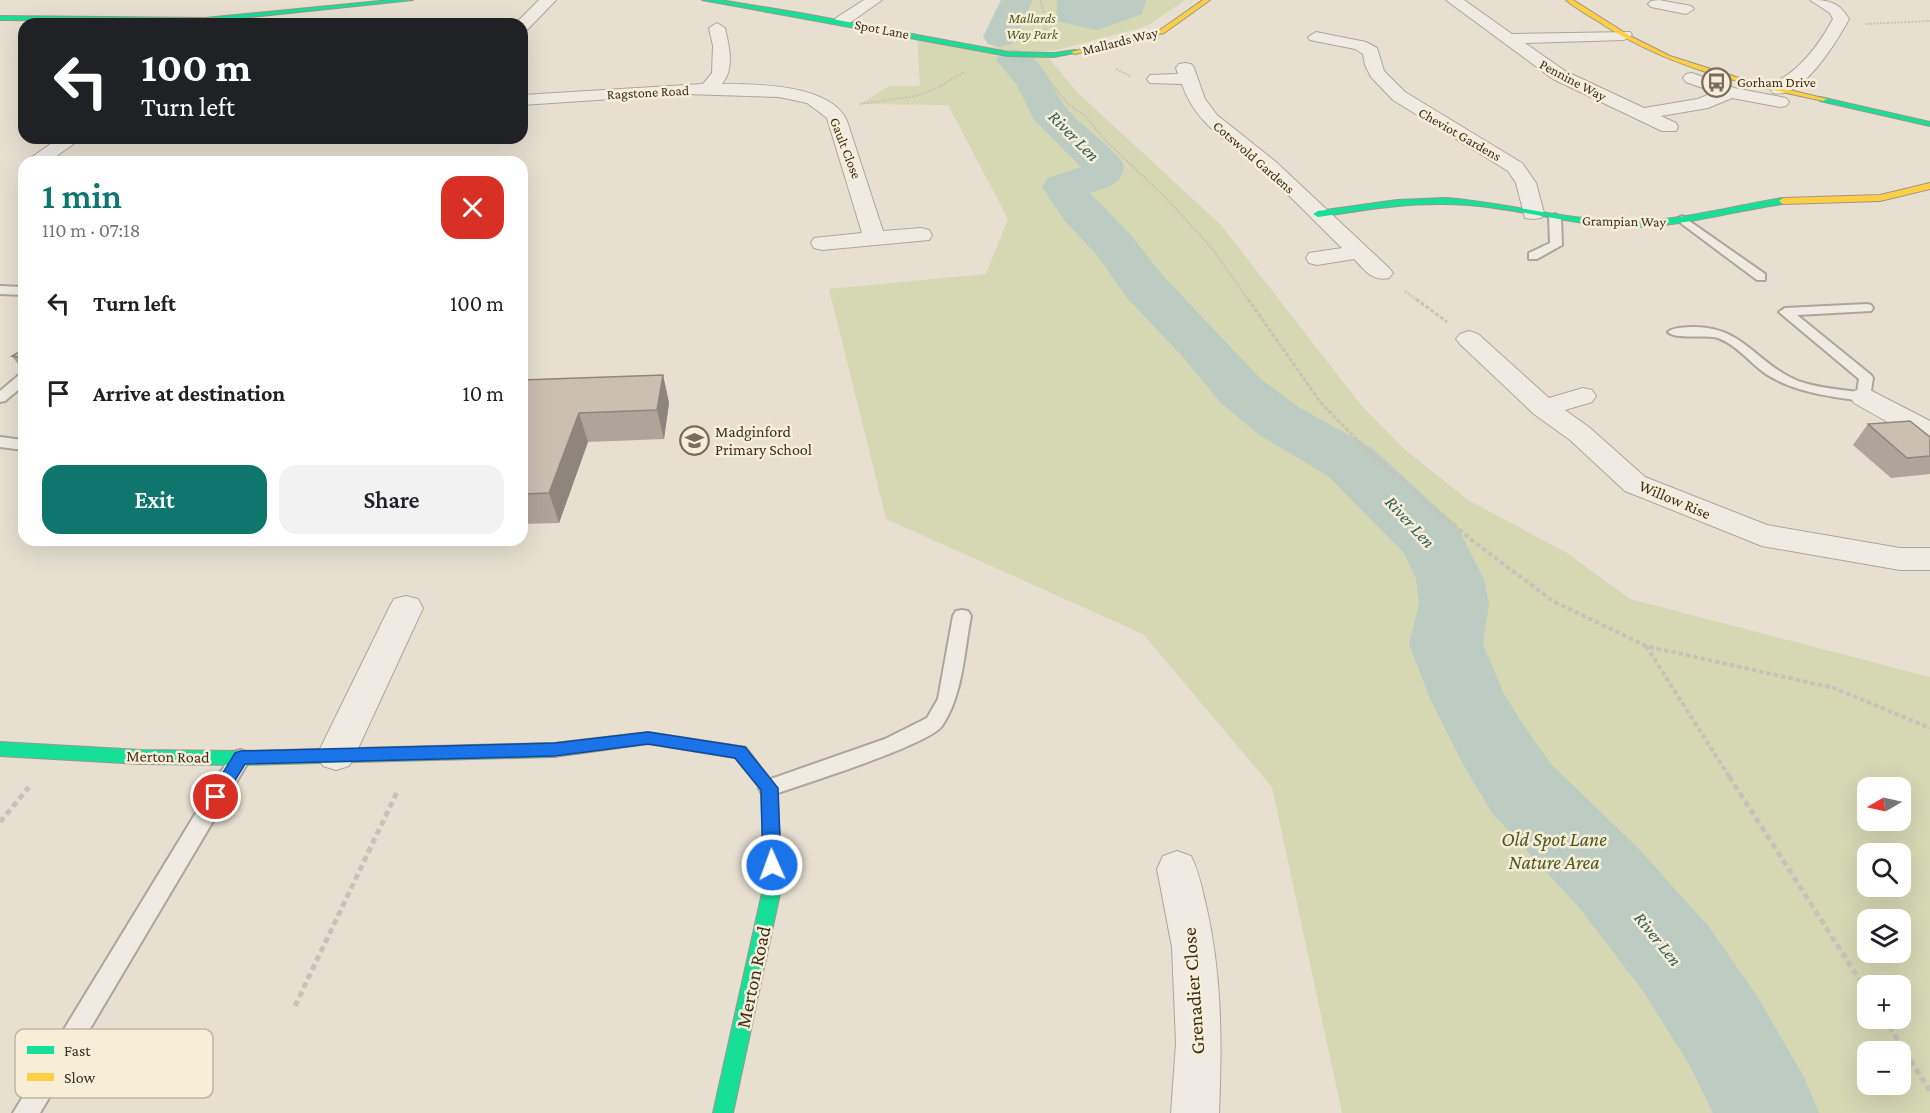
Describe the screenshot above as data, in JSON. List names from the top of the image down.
{
  "streets": {
    "street": [
      "Spot Lane",
      "Mallards Way",
      "Pennine Way",
      "Ragstone Road",
      "Cheviot Gardens",
      "Gault Close",
      "Cotswold Gardens",
      "Grampian Way",
      "Willow Rise",
      "Merton Road",
      "Grenadier Close"
    ]
  },
  "crossings": [
    ["Spot Lane", "Mallards Way"],
    ["Ragstone Road", "Gault Close"],
    ["Cheviot Gardens", "Grampian Way"],
    ["Cotswold Gardens", "Grampian Way"]
  ],
  "water": ["River Len"],
  "parks": ["Mallards Way Park", "Old Spot Lane Nature Area"],
  "places": {
    "bus stop": ["Gorham Drive"],
    "school or university": ["Madginford Primary School"]
  },
  "legend": ["Fast", "Slow"],
  "north": "left",
  "page": {
    "turn": ["100 m", "Turn left"],
    "heading": ["1 min", "110 m · 07:18"],
    "list": [
      {
        "name": "Turn left",
        "value": "100 m"
      },
      {
        "name": "Arrive at destination",
        "value": "10 m"
      }
    ],
    "buttons": ["Exit", "Share"],
    "map_buttons": ["+", "−"]
  }
}
